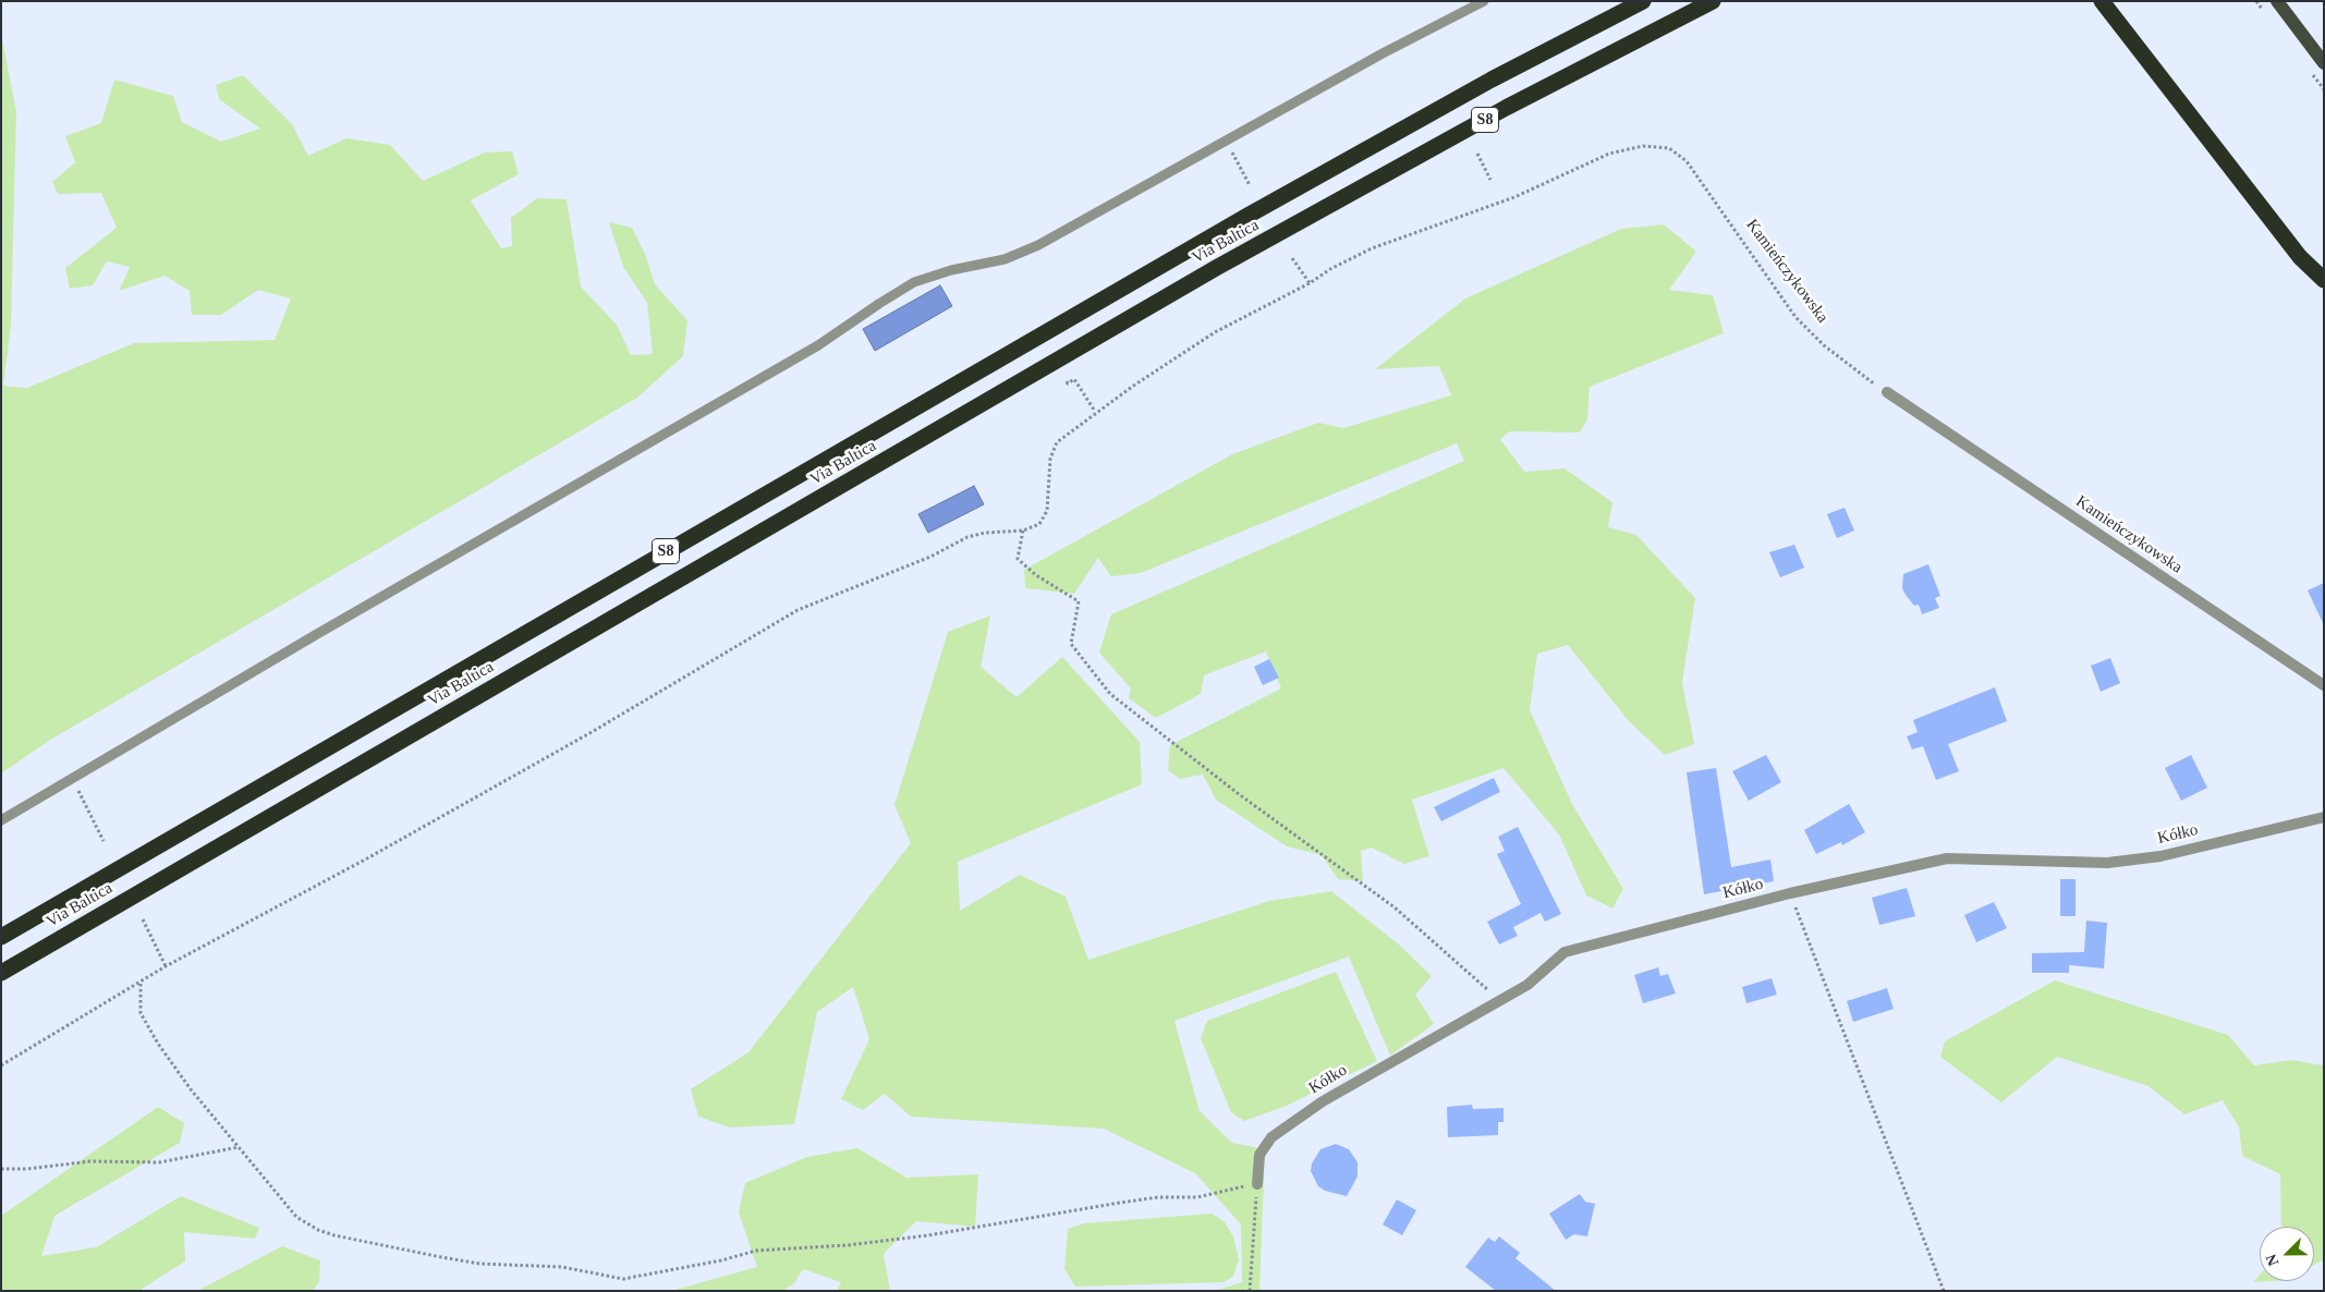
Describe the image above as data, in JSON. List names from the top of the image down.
{
  "streets": {
    "highway": ["S8", "Via Baltica"],
    "street": ["Kamieńczykowska", "Kółko"]
  },
  "north": "bottom left"
}
